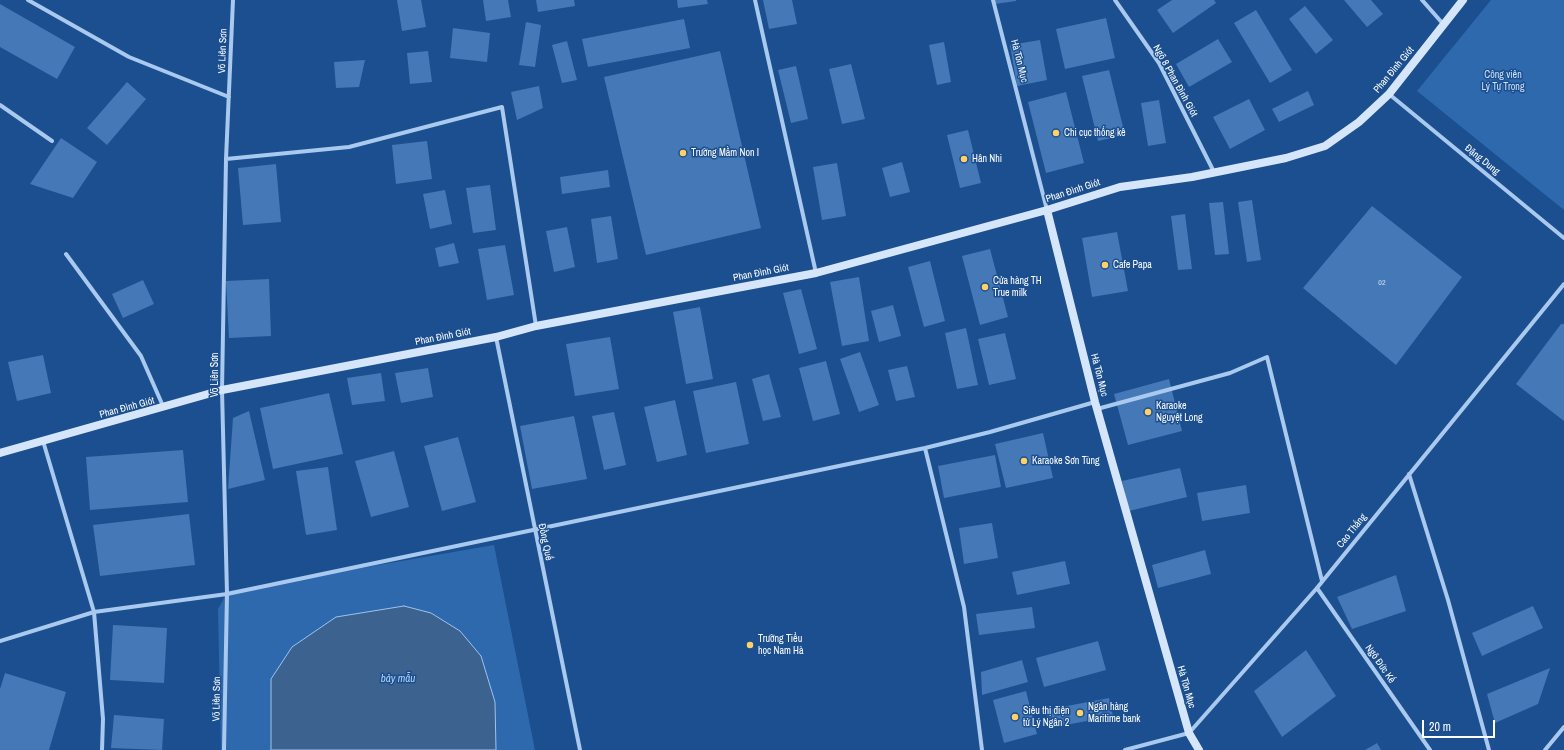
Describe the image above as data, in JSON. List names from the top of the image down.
{
  "streets": {
    "street": [
      "Võ Liên Sơn",
      "Hà Tôn Mục",
      "Phan Đình Giót",
      "Ngõ 8 Phan Đình Giót",
      "Đặng Dung",
      "Cao Thắng",
      "Đồng Quế",
      "Ngô Đức Kế"
    ]
  },
  "crossings": [
    ["Võ Liên Sơn", "Phan Đình Giót"],
    ["Hà Tôn Mục", "Phan Đình Giót"],
    ["Hà Tôn Mục", "Cao Thắng"],
    ["Phan Đình Giót", "Ngõ 8 Phan Đình Giót"],
    ["Phan Đình Giót", "Đặng Dung"],
    ["Phan Đình Giót", "Đồng Quế"],
    ["Cao Thắng", "Ngô Đức Kế"]
  ],
  "water": ["bảy mẫu"],
  "parks": ["Công viên Lý Tự Trọng"],
  "places": [
    "Chi cục thống kê",
    "Trường Mầm Non I",
    "Hân Nhi",
    "Cafe Papa",
    "Cửa hàng TH True milk",
    "Karaoke Nguyệt Long",
    "Karaoke Sơn Tùng",
    "Trường Tiểu học Nam Hà",
    "Ngân hàng Maritime bank",
    "Siêu thị điện tử Lý Ngân 2"
  ],
  "house_numbers": ["02"],
  "scale_bar": "20 m"
}
